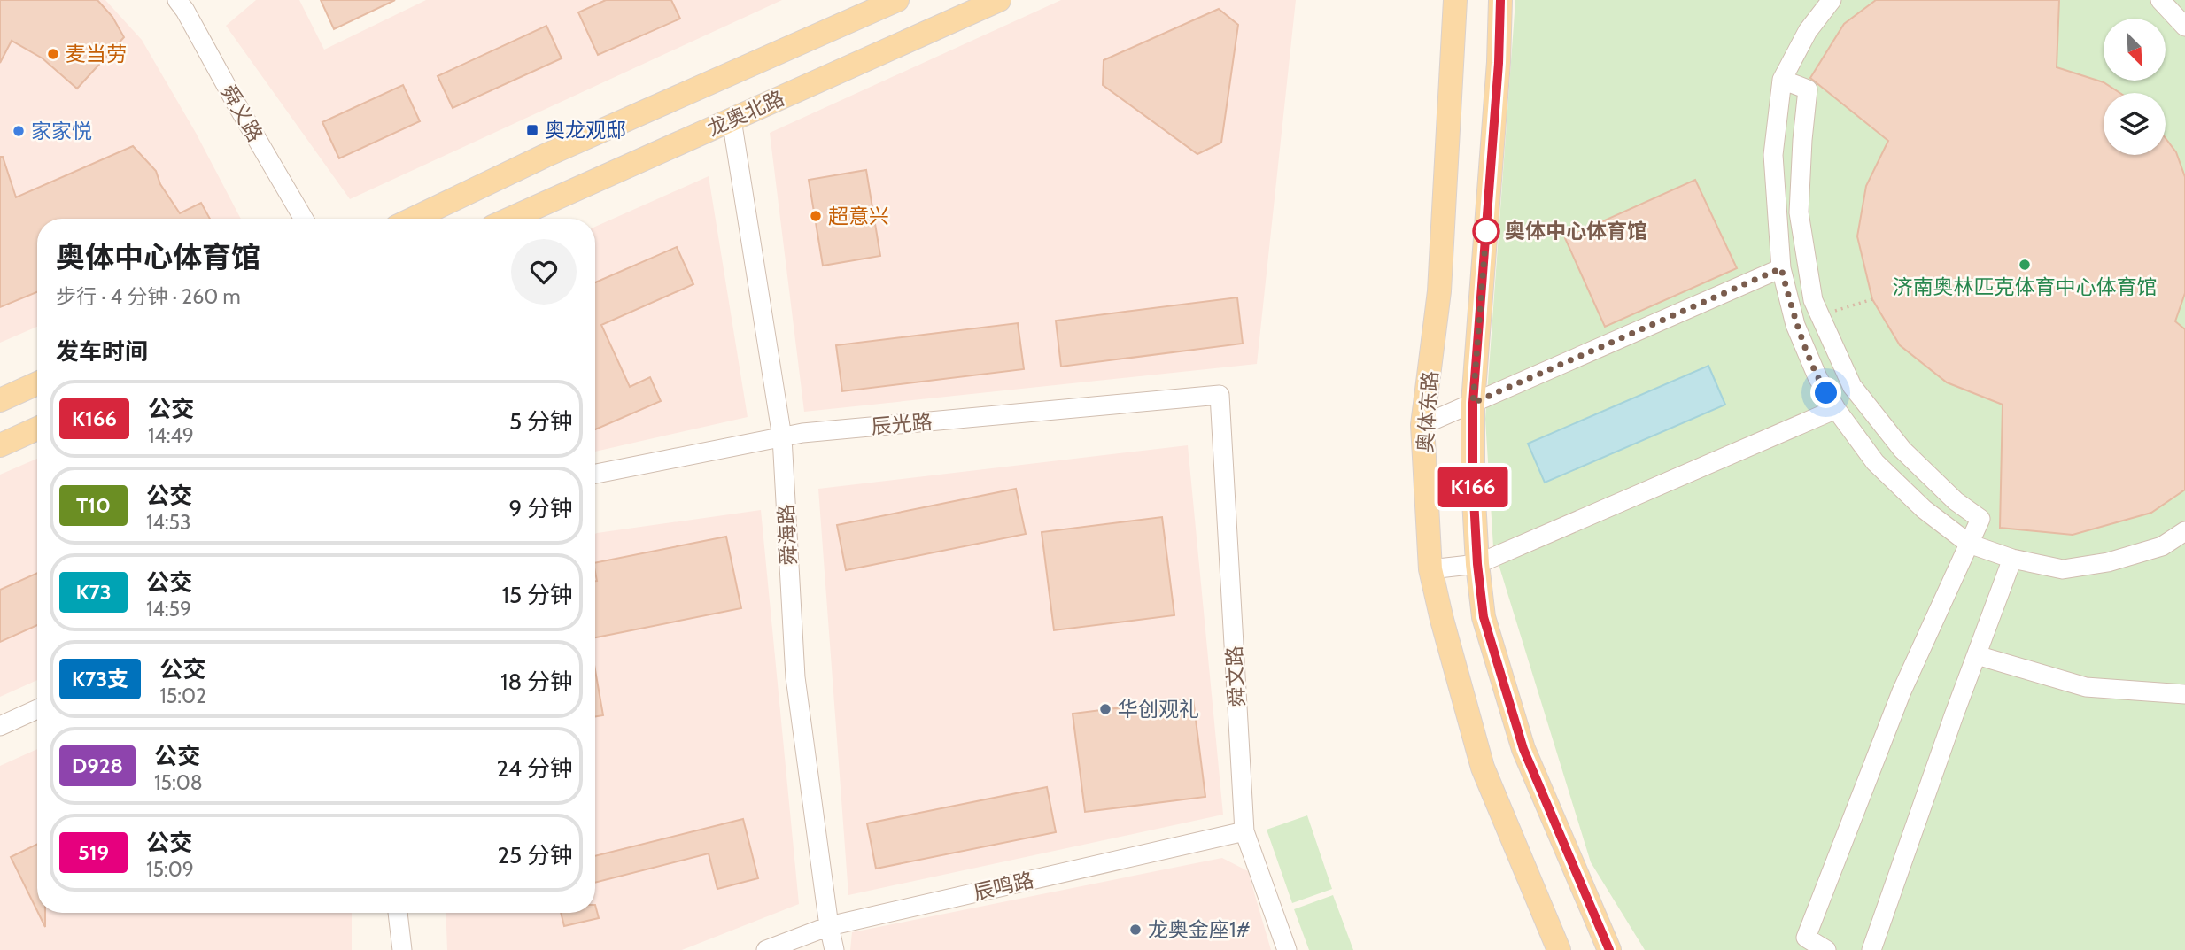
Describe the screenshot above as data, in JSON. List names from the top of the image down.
{
  "streets": {
    "main road": ["龙奥北路", "奥体东路"],
    "street": [
      "舜义路",
      "辰光路",
      "舜海路",
      "舜文路",
      "辰鸣路"
    ]
  },
  "crossings": [
    ["龙奥北路", "舜海路"],
    ["辰光路", "舜海路"],
    ["辰光路", "舜文路"],
    ["舜海路", "辰鸣路"],
    ["舜文路", "辰鸣路"]
  ],
  "places": {
    "other": [
      "麦当劳",
      "家家悦",
      "超意兴",
      "奥体中心体育馆",
      "济南奥林匹克体育中心体育馆",
      "华创观礼",
      "龙奥金座1#"
    ],
    "transit": ["奥龙观邸"]
  },
  "lines": ["bus line K166"],
  "north": "bottom right",
  "page": {
    "on_map": "K166",
    "heading": [
      ["奥体中心体育馆", "步行 · 4 分钟 · 260 m"],
      "发车时间"
    ],
    "list": [
      {
        "mark": "K166",
        "name": "公交",
        "note": "14:49",
        "value": "5 分钟"
      },
      {
        "mark": "T10",
        "name": "公交",
        "note": "14:53",
        "value": "9 分钟"
      },
      {
        "mark": "K73",
        "name": "公交",
        "note": "14:59",
        "value": "15 分钟"
      },
      {
        "mark": "K73支",
        "name": "公交",
        "note": "15:02",
        "value": "18 分钟"
      },
      {
        "mark": "D928",
        "name": "公交",
        "note": "15:08",
        "value": "24 分钟"
      },
      {
        "mark": "519",
        "name": "公交",
        "note": "15:09",
        "value": "25 分钟"
      }
    ]
  }
}
